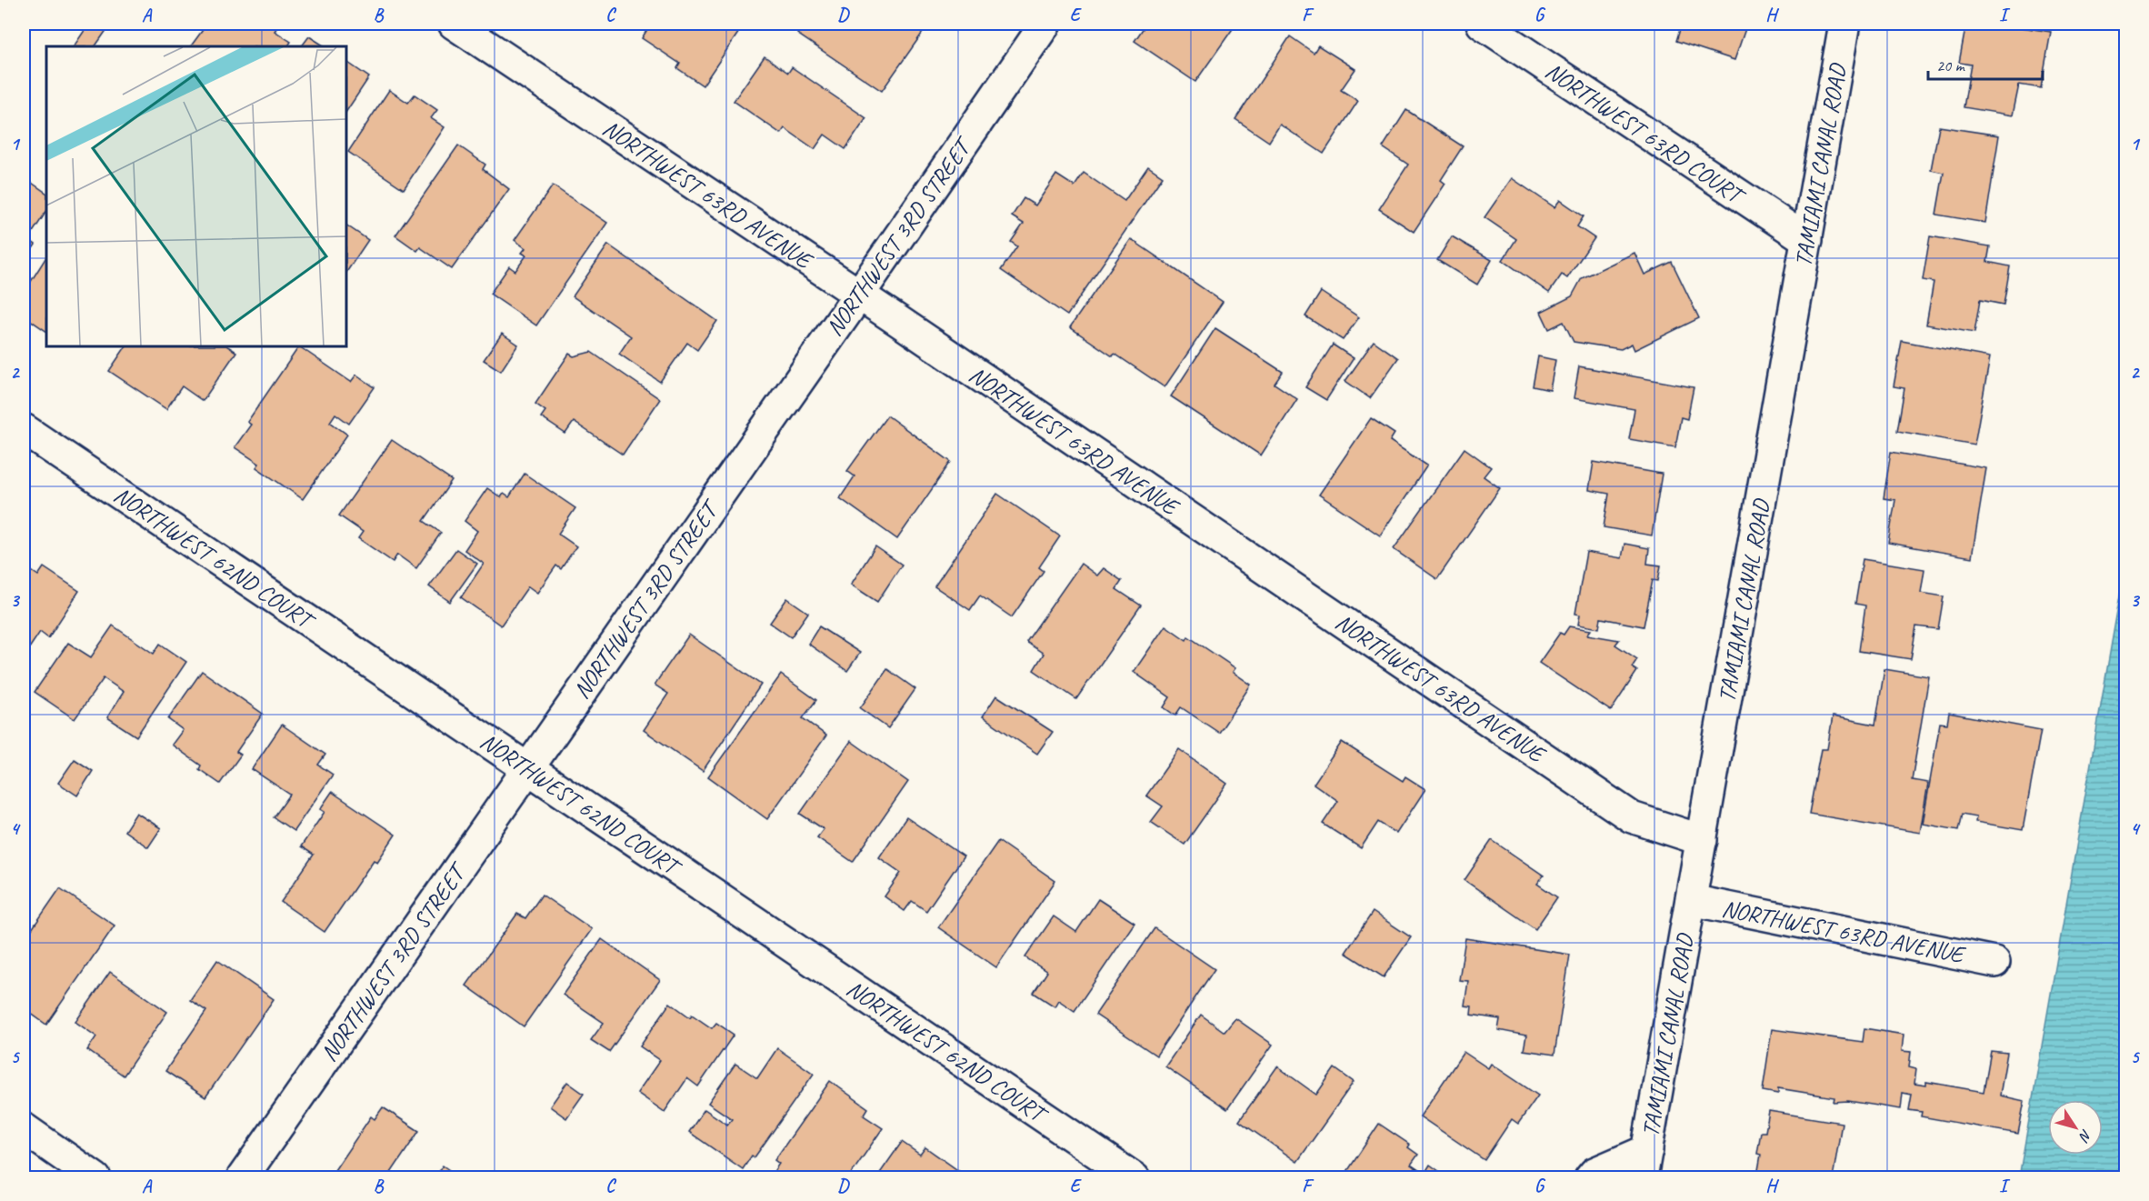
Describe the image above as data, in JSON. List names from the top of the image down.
{
  "streets": {
    "street": [
      "NORTHWEST 63RD COURT",
      "TAMIAMI CANAL ROAD",
      "NORTHWEST 63RD AVENUE",
      "NORTHWEST 3RD STREET",
      "NORTHWEST 62ND COURT"
    ]
  },
  "crossings": [
    ["NORTHWEST 63RD COURT", "TAMIAMI CANAL ROAD"],
    ["TAMIAMI CANAL ROAD", "NORTHWEST 63RD AVENUE"],
    ["NORTHWEST 63RD AVENUE", "NORTHWEST 3RD STREET"],
    ["NORTHWEST 3RD STREET", "NORTHWEST 62ND COURT"]
  ],
  "scale_bar": "20 m",
  "north": "bottom right",
  "grid": {
    "columns": [
      "A",
      "B",
      "C",
      "D",
      "E",
      "F",
      "G",
      "H",
      "I"
    ],
    "rows": [
      "1",
      "2",
      "3",
      "4",
      "5"
    ]
  }
}
